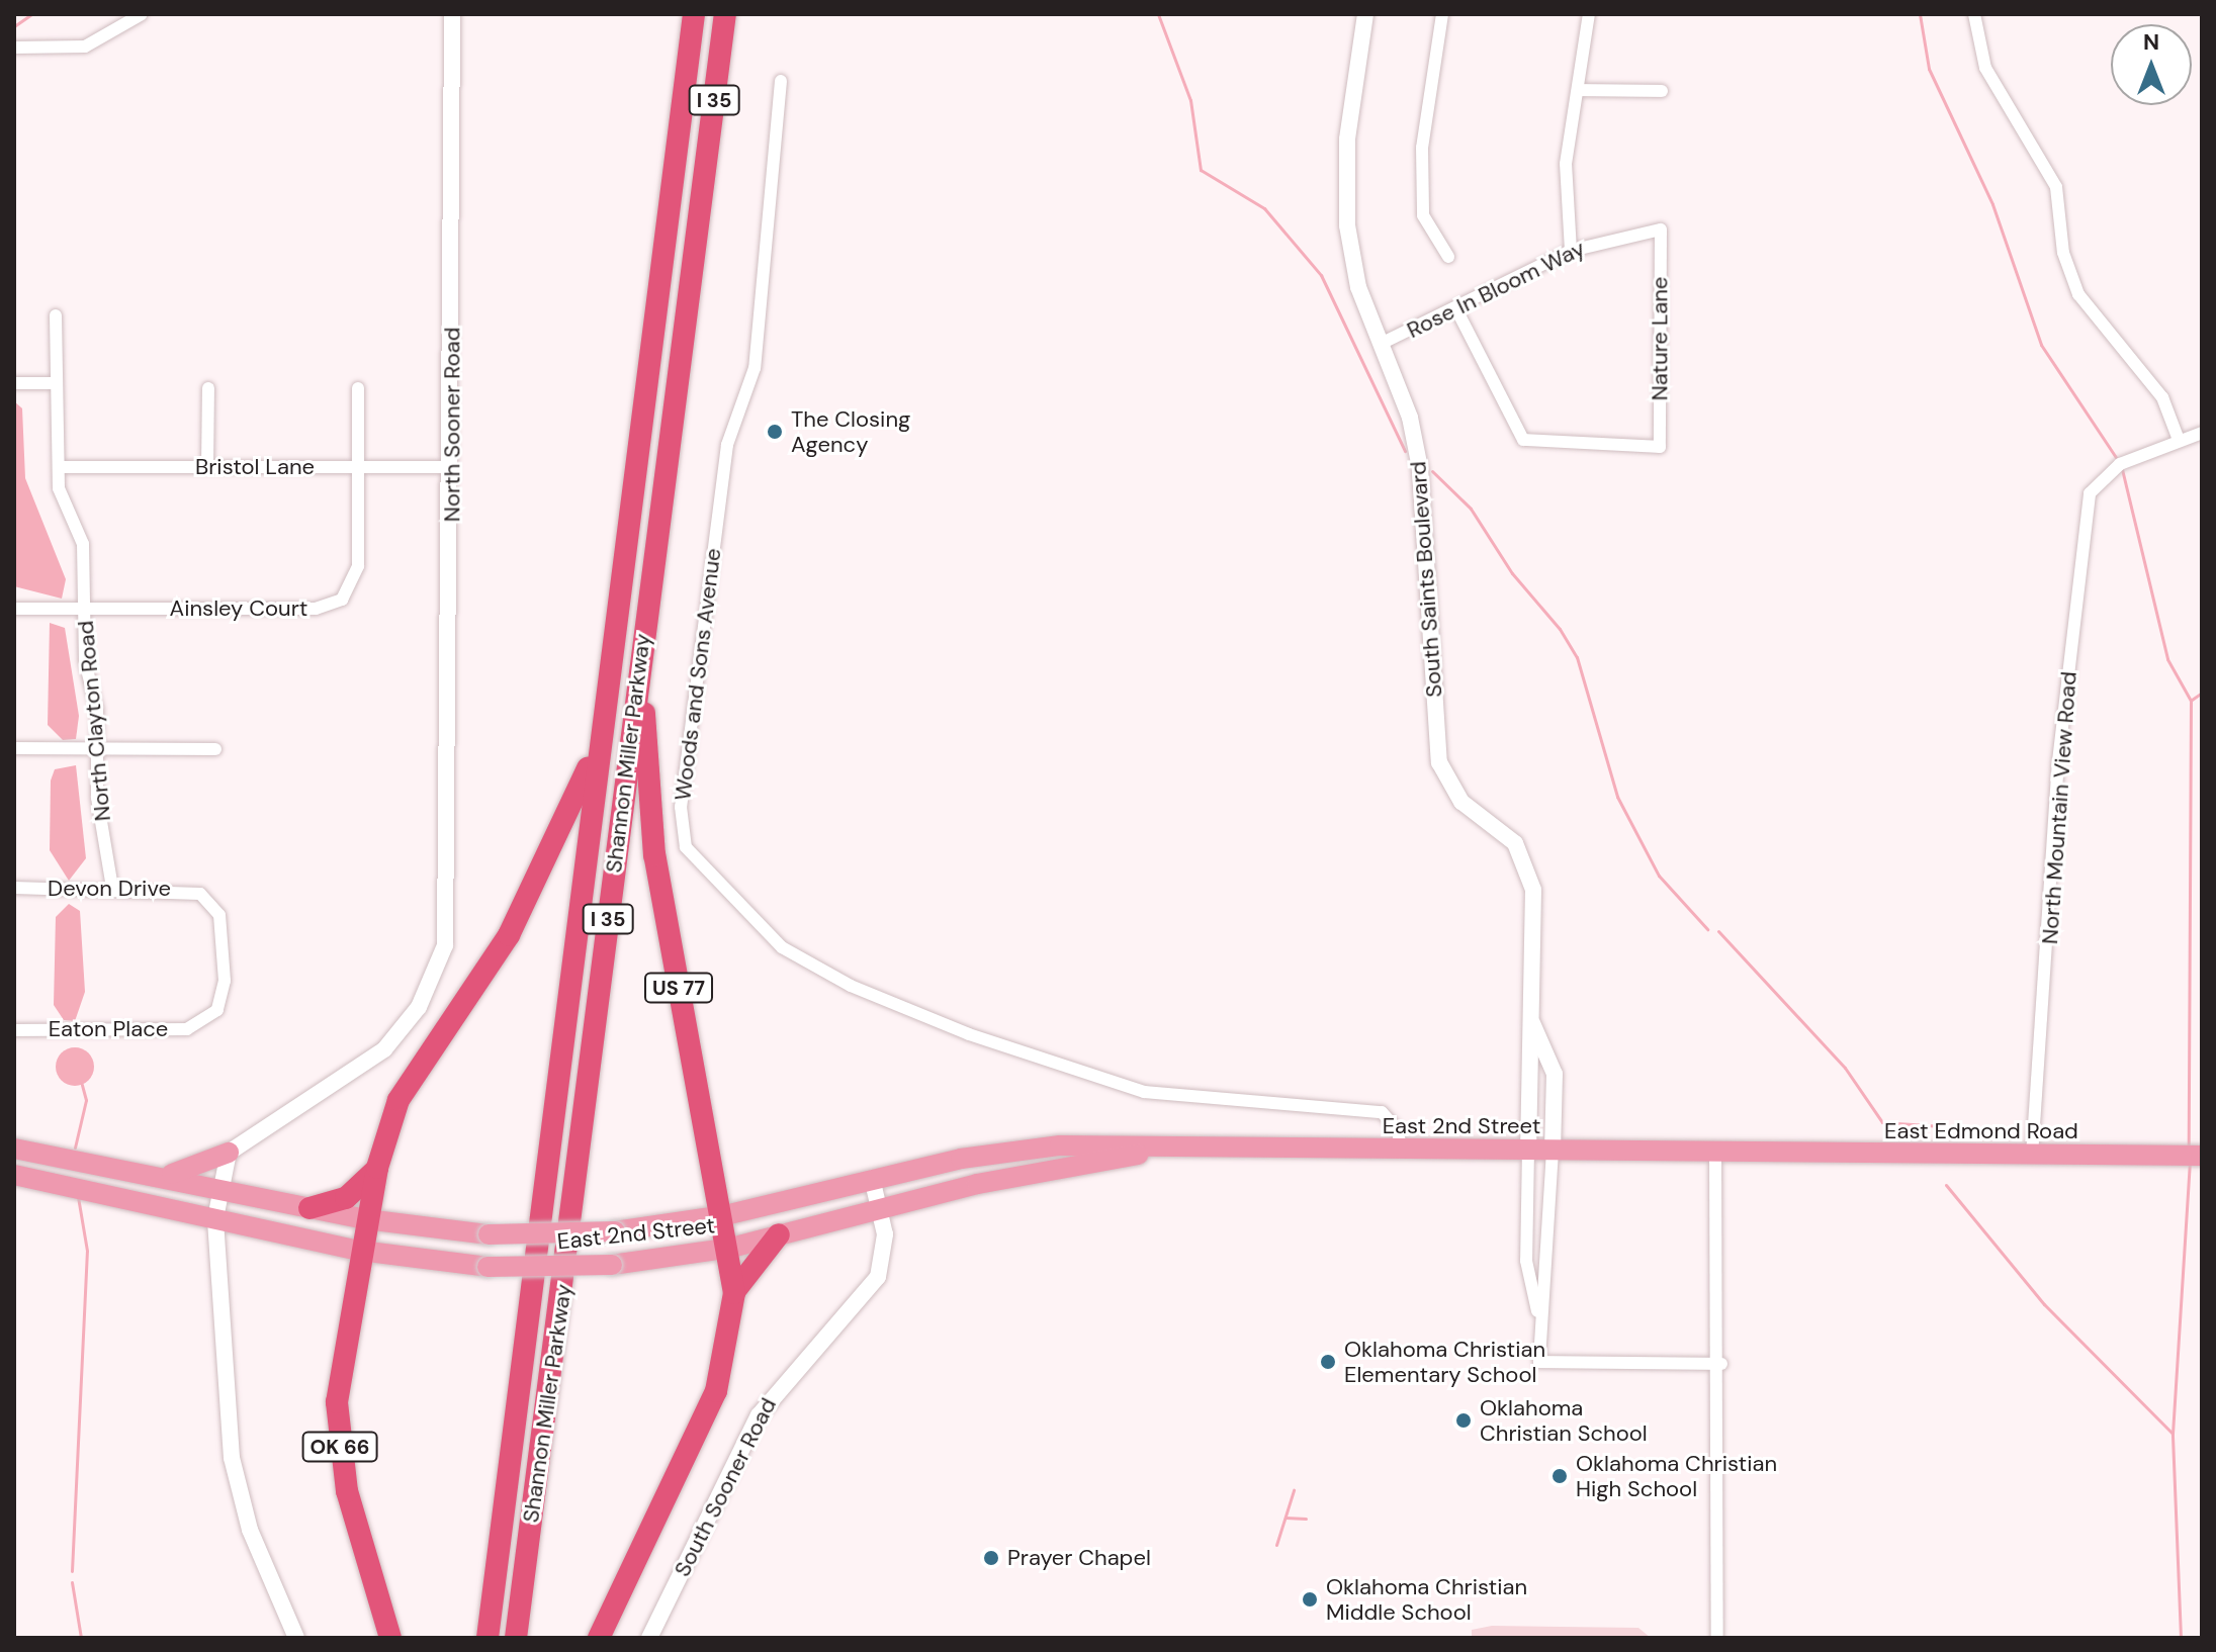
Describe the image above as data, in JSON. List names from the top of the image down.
{
  "streets": {
    "highway": [
      "I 35",
      "Shannon Miller Parkway",
      "US 77",
      "OK 66"
    ],
    "main road": ["East 2nd Street", "East Edmond Road"],
    "street": [
      "Rose In Bloom Way",
      "Nature Lane",
      "North Sooner Road",
      "Bristol Lane",
      "South Saints Boulevard",
      "Ainsley Court",
      "Woods and Sons Avenue",
      "North Clayton Road",
      "North Mountain View Road",
      "Devon Drive",
      "Eaton Place",
      "South Sooner Road"
    ]
  },
  "crossings": [
    ["Rose In Bloom Way", "Nature Lane"],
    ["Rose In Bloom Way", "South Saints Boulevard"],
    ["North Sooner Road", "Bristol Lane"],
    ["Bristol Lane", "Ainsley Court"],
    ["Bristol Lane", "North Clayton Road"],
    ["South Saints Boulevard", "East 2nd Street"],
    ["Ainsley Court", "North Clayton Road"],
    ["Woods and Sons Avenue", "East 2nd Street"],
    ["North Clayton Road", "Devon Drive"],
    ["Shannon Miller Parkway", "US 77"],
    ["North Mountain View Road", "East Edmond Road"],
    ["Devon Drive", "Eaton Place"],
    ["US 77", "East 2nd Street"],
    ["East 2nd Street", "East Edmond Road"],
    ["East 2nd Street", "OK 66"],
    ["East 2nd Street", "South Sooner Road"]
  ],
  "places": [
    "The Closing Agency",
    "Oklahoma Christian Elementary School",
    "Oklahoma Christian School",
    "Oklahoma Christian High School",
    "Prayer Chapel",
    "Oklahoma Christian Middle School"
  ],
  "north": "top"
}
